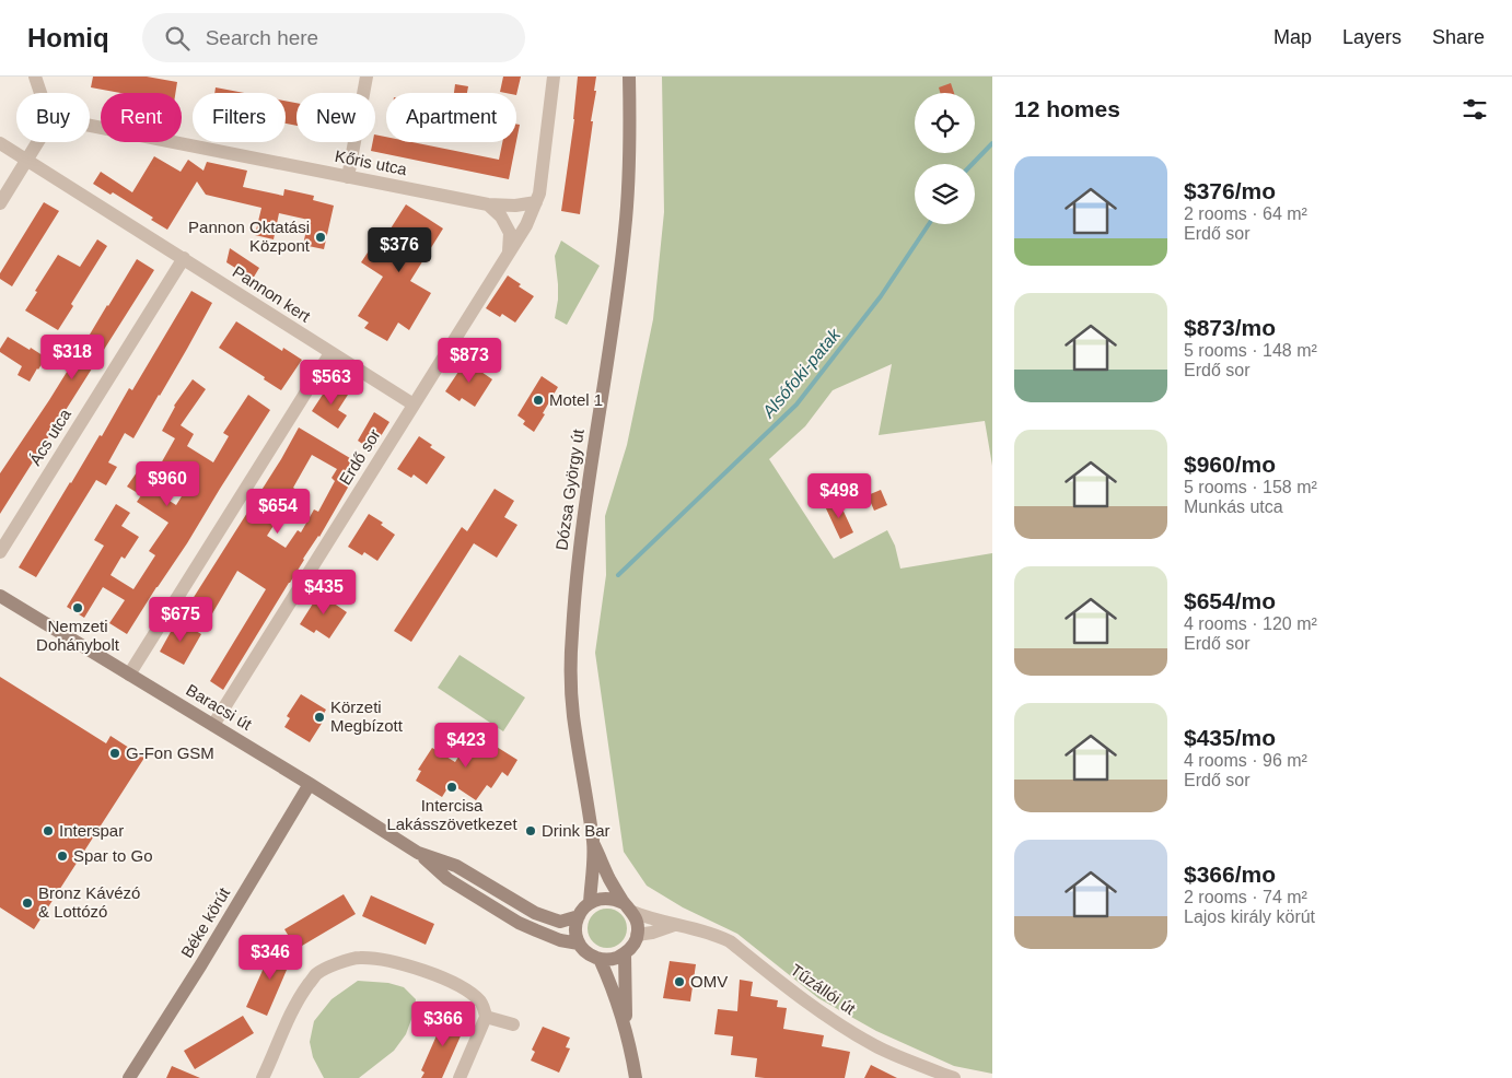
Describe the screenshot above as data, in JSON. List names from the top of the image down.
{
  "streets": {
    "street": [
      "Kőris utca",
      "Pannon kert",
      "Ács utca",
      "Erdő sor",
      "Dózsa György út",
      "Baracsi út",
      "Béke körút",
      "Tűzállói út"
    ]
  },
  "crossings": [
    ["Kőris utca", "Erdő sor"],
    ["Pannon kert", "Ács utca"],
    ["Pannon kert", "Erdő sor"],
    ["Erdő sor", "Baracsi út"],
    ["Dózsa György út", "Baracsi út"],
    ["Dózsa György út", "Tűzállói út"],
    ["Baracsi út", "Béke körút"],
    ["Baracsi út", "Tűzállói út"]
  ],
  "water": ["Alsófoki-patak"],
  "places": [
    "Pannon Oktatási Központ",
    "Motel 1",
    "Nemzeti Dohánybolt",
    "Körzeti Megbízott",
    "G-Fon GSM",
    "Intercisa Lakásszövetkezet",
    "Interspar",
    "Drink Bar",
    "Spar to Go",
    "Bronz Kávézó & Lottózó",
    "OMV"
  ],
  "page": {
    "header": "Homiq",
    "search": "Search here",
    "nav": ["Map", "Layers", "Share"],
    "heading": "12 homes",
    "chip": [
      "Buy",
      "Rent",
      "Filters",
      "New",
      "Apartment"
    ],
    "list": [
      {
        "name": "$376/mo",
        "note": "2 rooms · 64 m² · Erdő sor"
      },
      {
        "name": "$873/mo",
        "note": "5 rooms · 148 m² · Erdő sor"
      },
      {
        "name": "$960/mo",
        "note": "5 rooms · 158 m² · Munkás utca"
      },
      {
        "name": "$654/mo",
        "note": "4 rooms · 120 m² · Erdő sor"
      },
      {
        "name": "$435/mo",
        "note": "4 rooms · 96 m² · Erdő sor"
      },
      {
        "name": "$366/mo",
        "note": "2 rooms · 74 m² · Lajos király körút"
      }
    ],
    "price": [
      "$376",
      "$318",
      "$873",
      "$563",
      "$960",
      "$498",
      "$654",
      "$435",
      "$675",
      "$423",
      "$346",
      "$366"
    ]
  }
}
